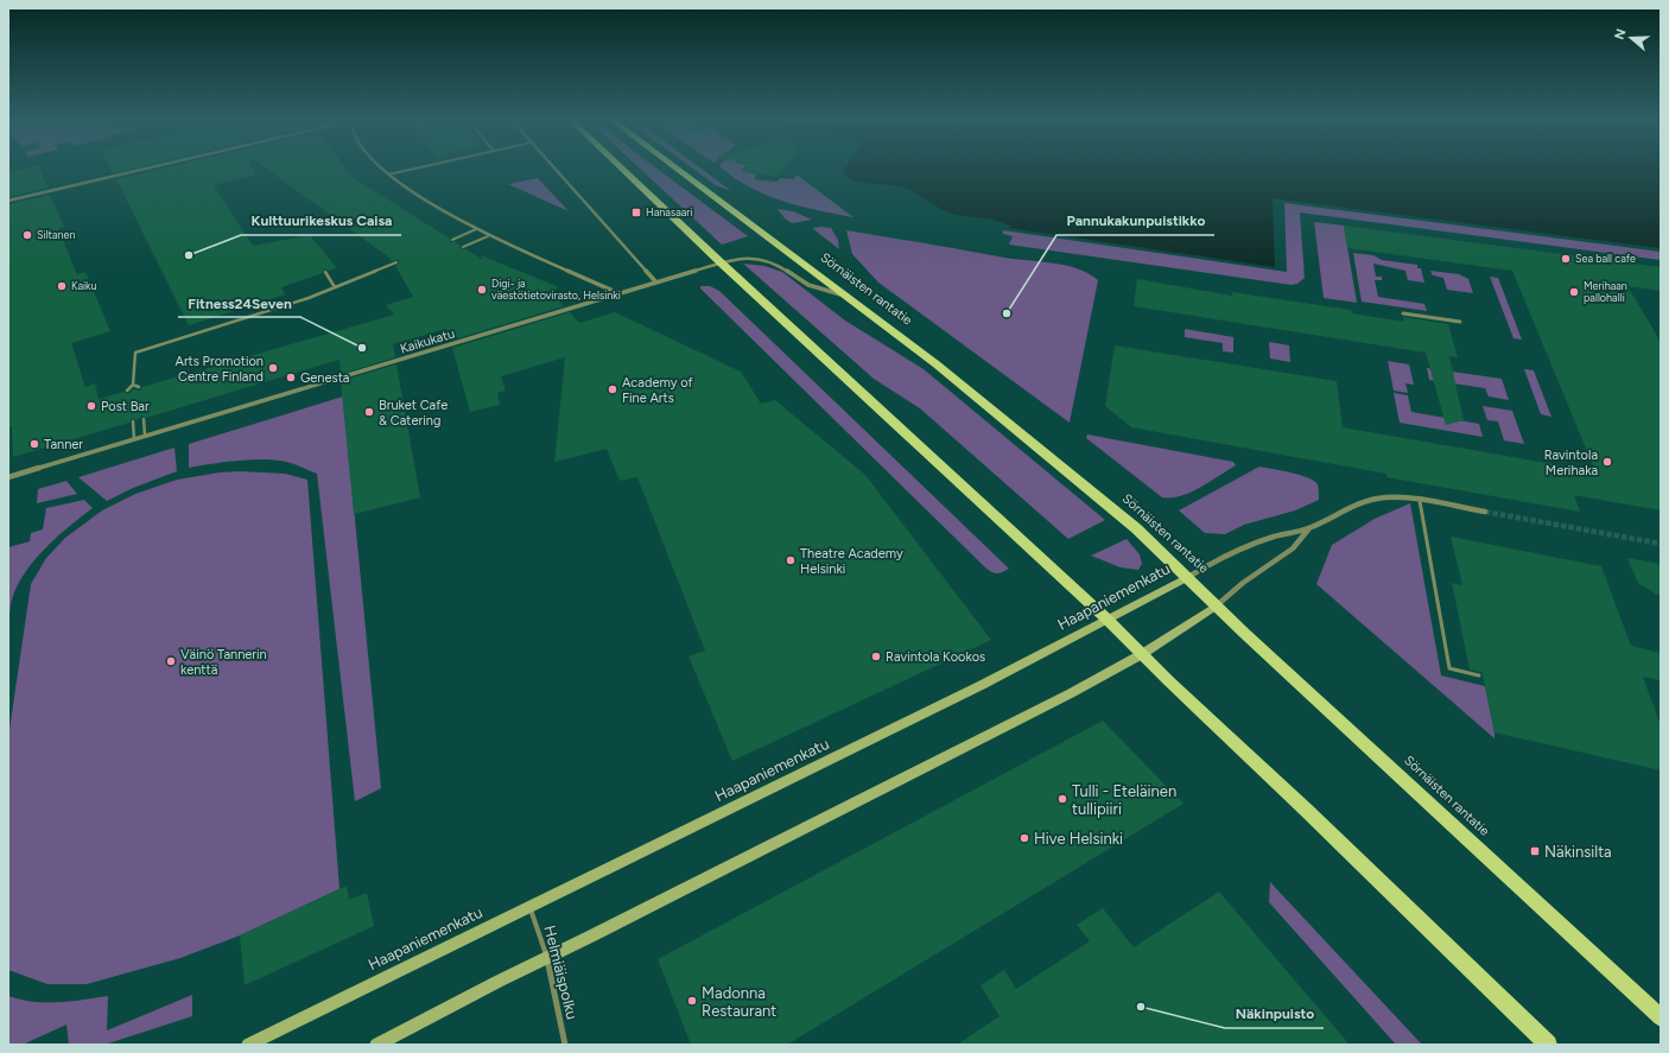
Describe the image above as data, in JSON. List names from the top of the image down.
{
  "streets": {
    "main road": ["Sörnäisten rantatie", "Haapaniemenkatu"],
    "street": ["Kaikukatu", "Helmiäispolku"]
  },
  "crossings": [
    ["Sörnäisten rantatie", "Kaikukatu"],
    ["Sörnäisten rantatie", "Haapaniemenkatu"],
    ["Haapaniemenkatu", "Helmiäispolku"]
  ],
  "places": {
    "transit": ["Hanasaari", "Näkinsilta"],
    "other": [
      "Siltanen",
      "Kulttuurikeskus Caisa",
      "Sea ball cafe",
      "Kaiku",
      "Digi- ja väestötietovirasto, Helsinki",
      "Merihaan pallohalli",
      "Pannukakunpuistikko",
      "Fitness24Seven",
      "Arts Promotion Centre Finland",
      "Genesta",
      "Academy of Fine Arts",
      "Post Bar",
      "Bruket Cafe & Catering",
      "Tanner",
      "Ravintola Merihaka",
      "Theatre Academy Helsinki",
      "Ravintola Kookos",
      "Väinö Tannerin kenttä",
      "Tulli - Eteläinen tullipiiri",
      "Hive Helsinki",
      "Madonna Restaurant",
      "Näkinpuisto"
    ]
  },
  "north": "left"
}
